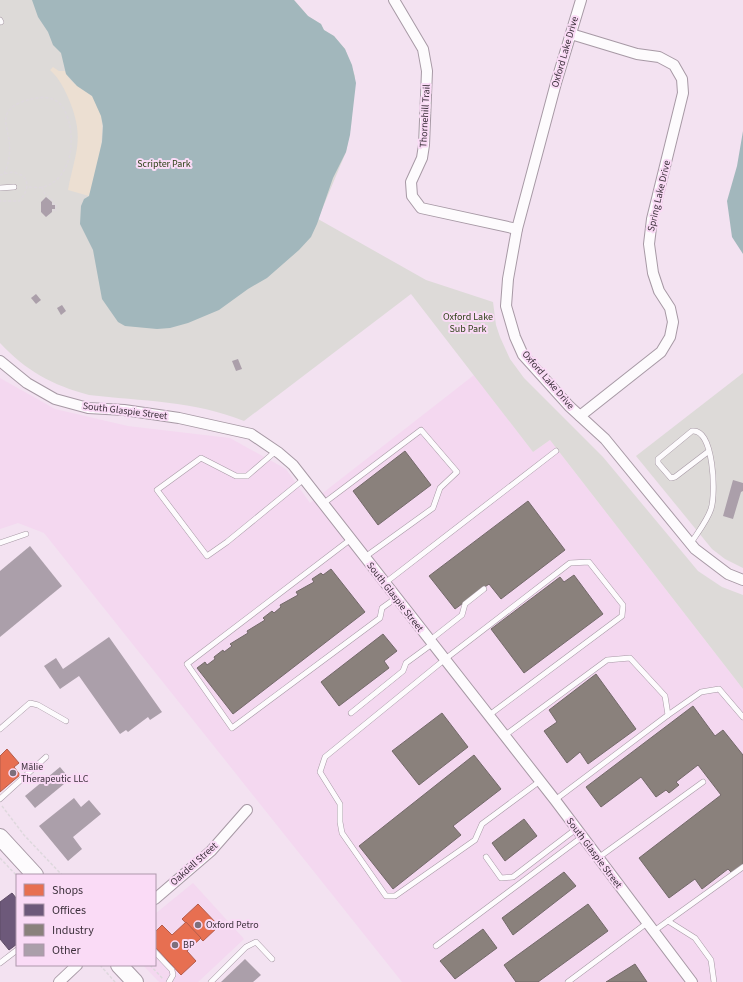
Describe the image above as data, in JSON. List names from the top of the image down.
{
  "streets": {
    "street": [
      "Oxford Lake Drive",
      "Thornehill Trail",
      "Spring Lake Drive",
      "South Glaspie Street",
      "Oakdell Street"
    ]
  },
  "crossings": [
    ["Oxford Lake Drive", "Thornehill Trail"],
    ["Oxford Lake Drive", "Spring Lake Drive"]
  ],
  "parks": ["Scripter Park", "Oxford Lake Sub Park"],
  "places": ["Mālie Therapeutic LLC", "Oxford Petro", "BP"],
  "legend": [
    "Shops",
    "Offices",
    "Industry",
    "Other"
  ]
}
